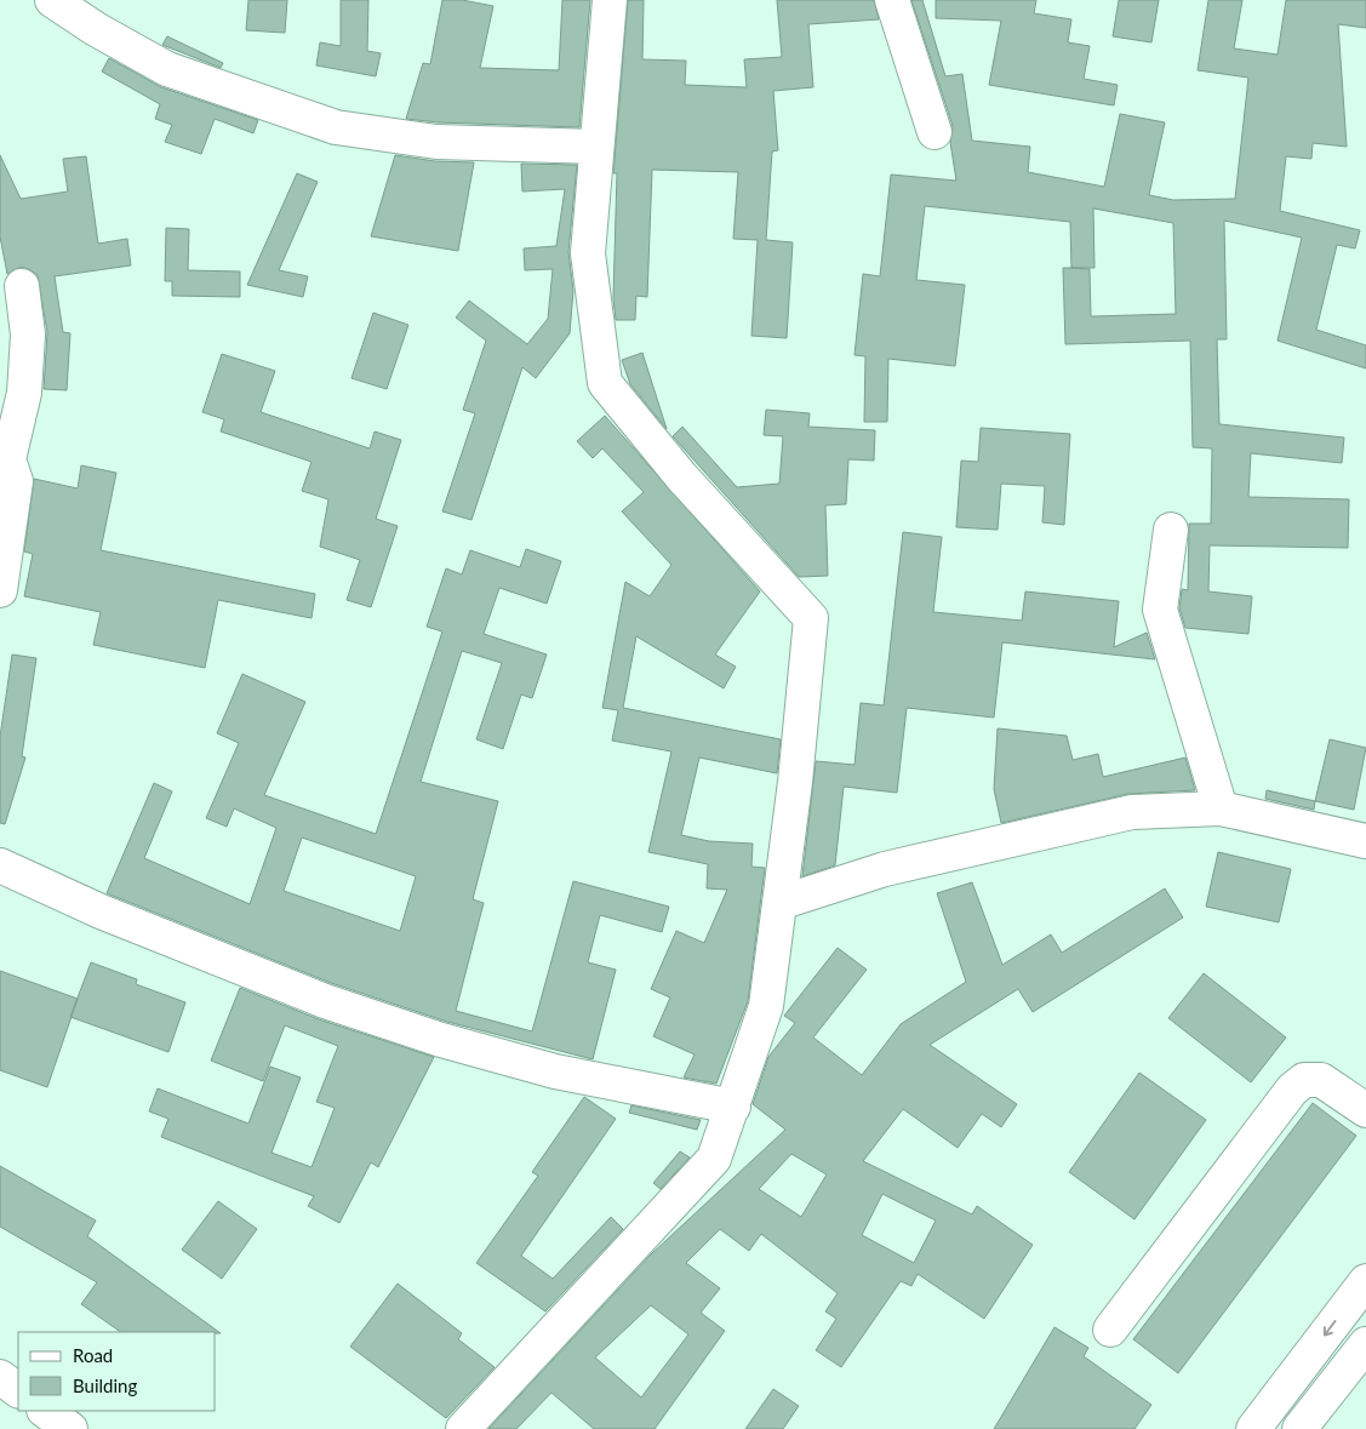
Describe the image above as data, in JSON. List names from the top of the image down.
{
  "legend": ["Road", "Building"]
}
